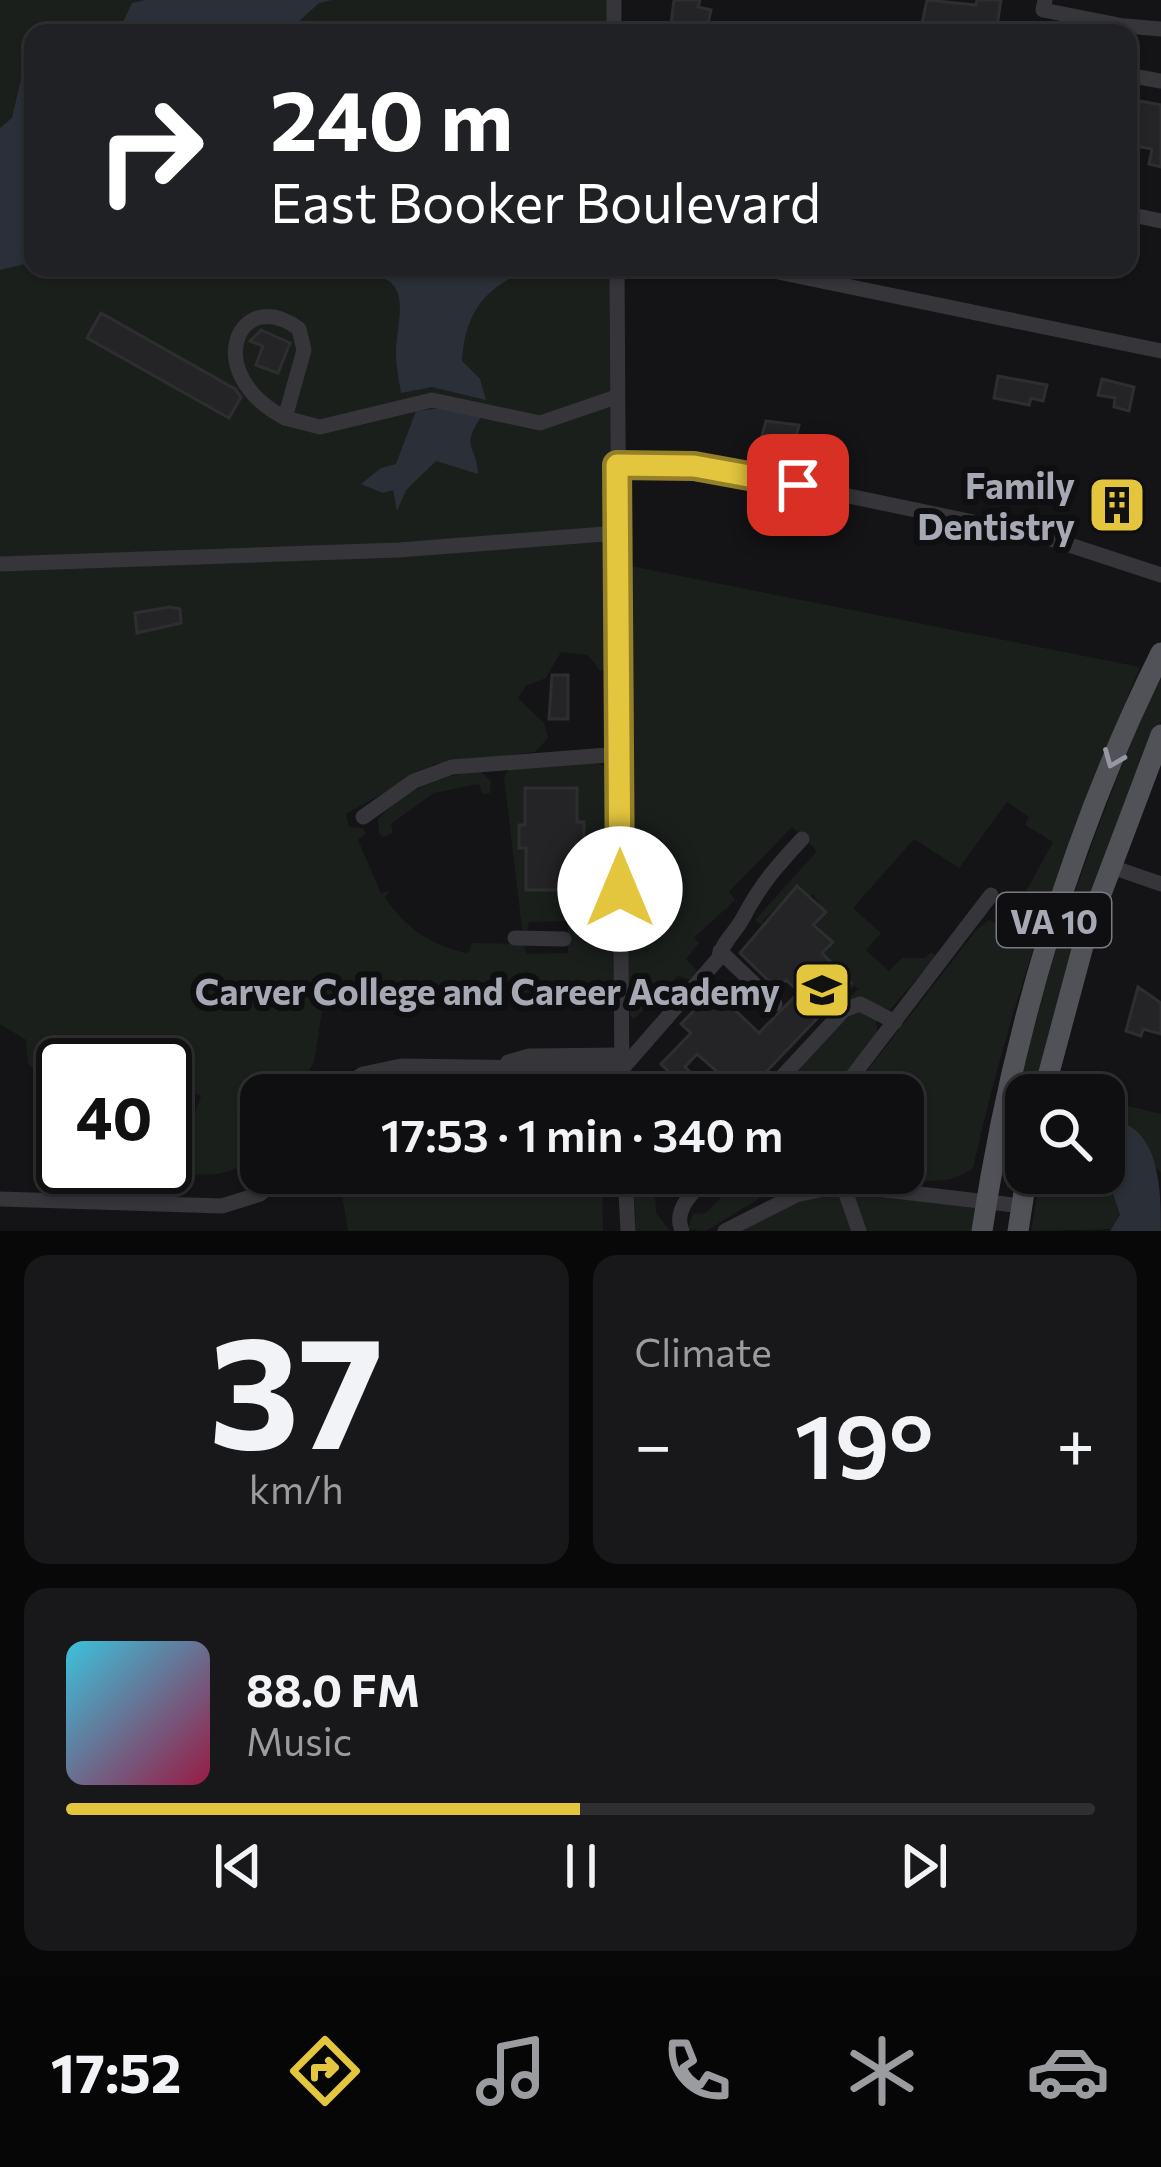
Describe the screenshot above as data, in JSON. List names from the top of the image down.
{
  "streets": {
    "main road": ["VA 10"]
  },
  "places": {
    "building": ["Family Dentistry"],
    "school or university": ["Carver College and Career Academy"]
  },
  "page": {
    "turn": ["240 m", "East Booker Boulevard"],
    "limit": "40",
    "trip": "17:53 · 1 min · 340 m",
    "tile": [
      ["37", "km/h"],
      "Climate"
    ],
    "heat": ["−", "19°", "+"],
    "song": ["88.0 FM", "Music"],
    "tabs": "17:52"
  }
}
